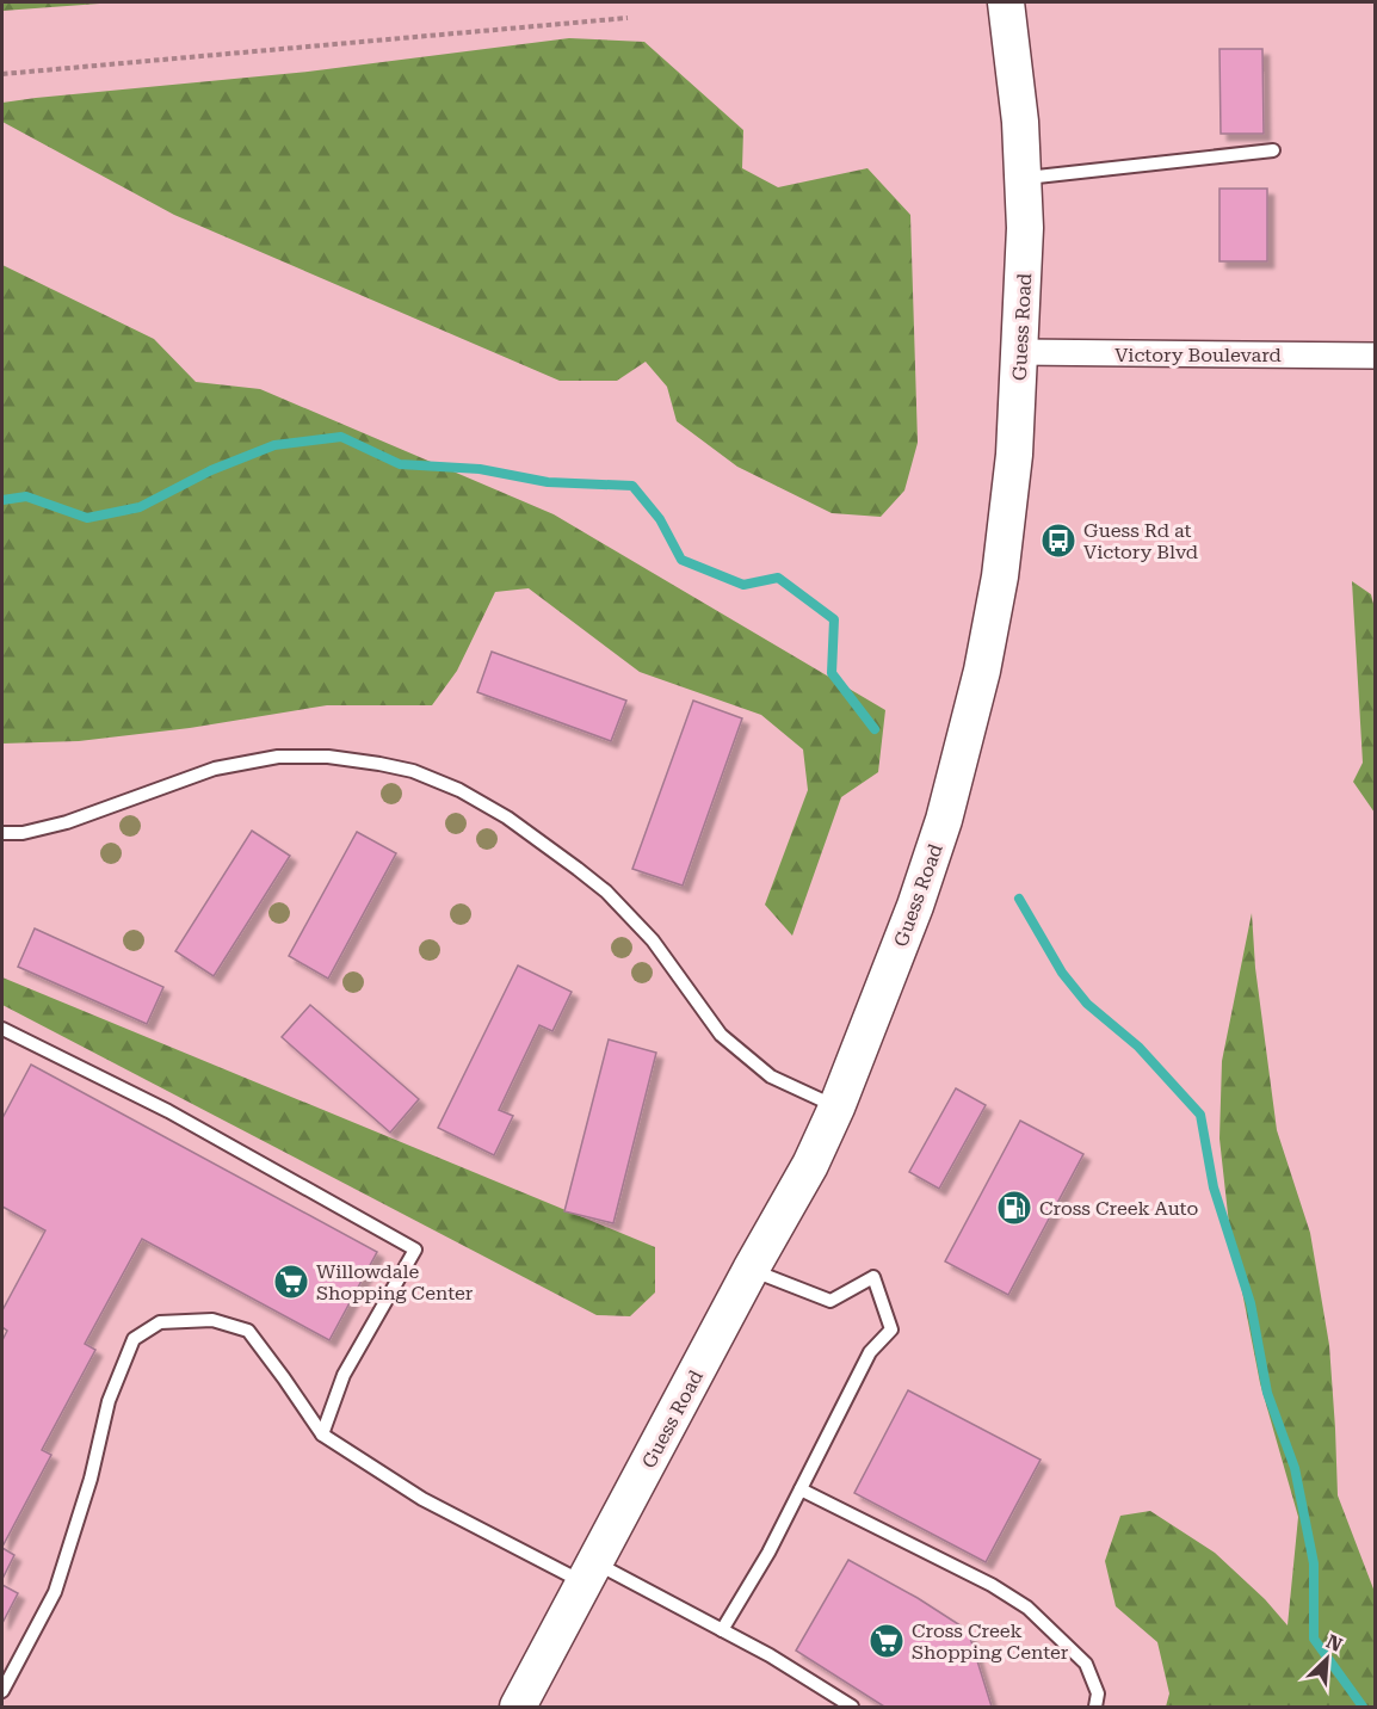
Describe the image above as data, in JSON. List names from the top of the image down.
{
  "streets": {
    "main road": ["Guess Road"],
    "street": ["Victory Boulevard"]
  },
  "crossings": [
    ["Guess Road", "Victory Boulevard"]
  ],
  "places": {
    "bus stop": ["Guess Rd at Victory Blvd"],
    "fuel station": ["Cross Creek Auto"],
    "supermarket": ["Willowdale Shopping Center", "Cross Creek Shopping Center"]
  },
  "north": "top right"
}
